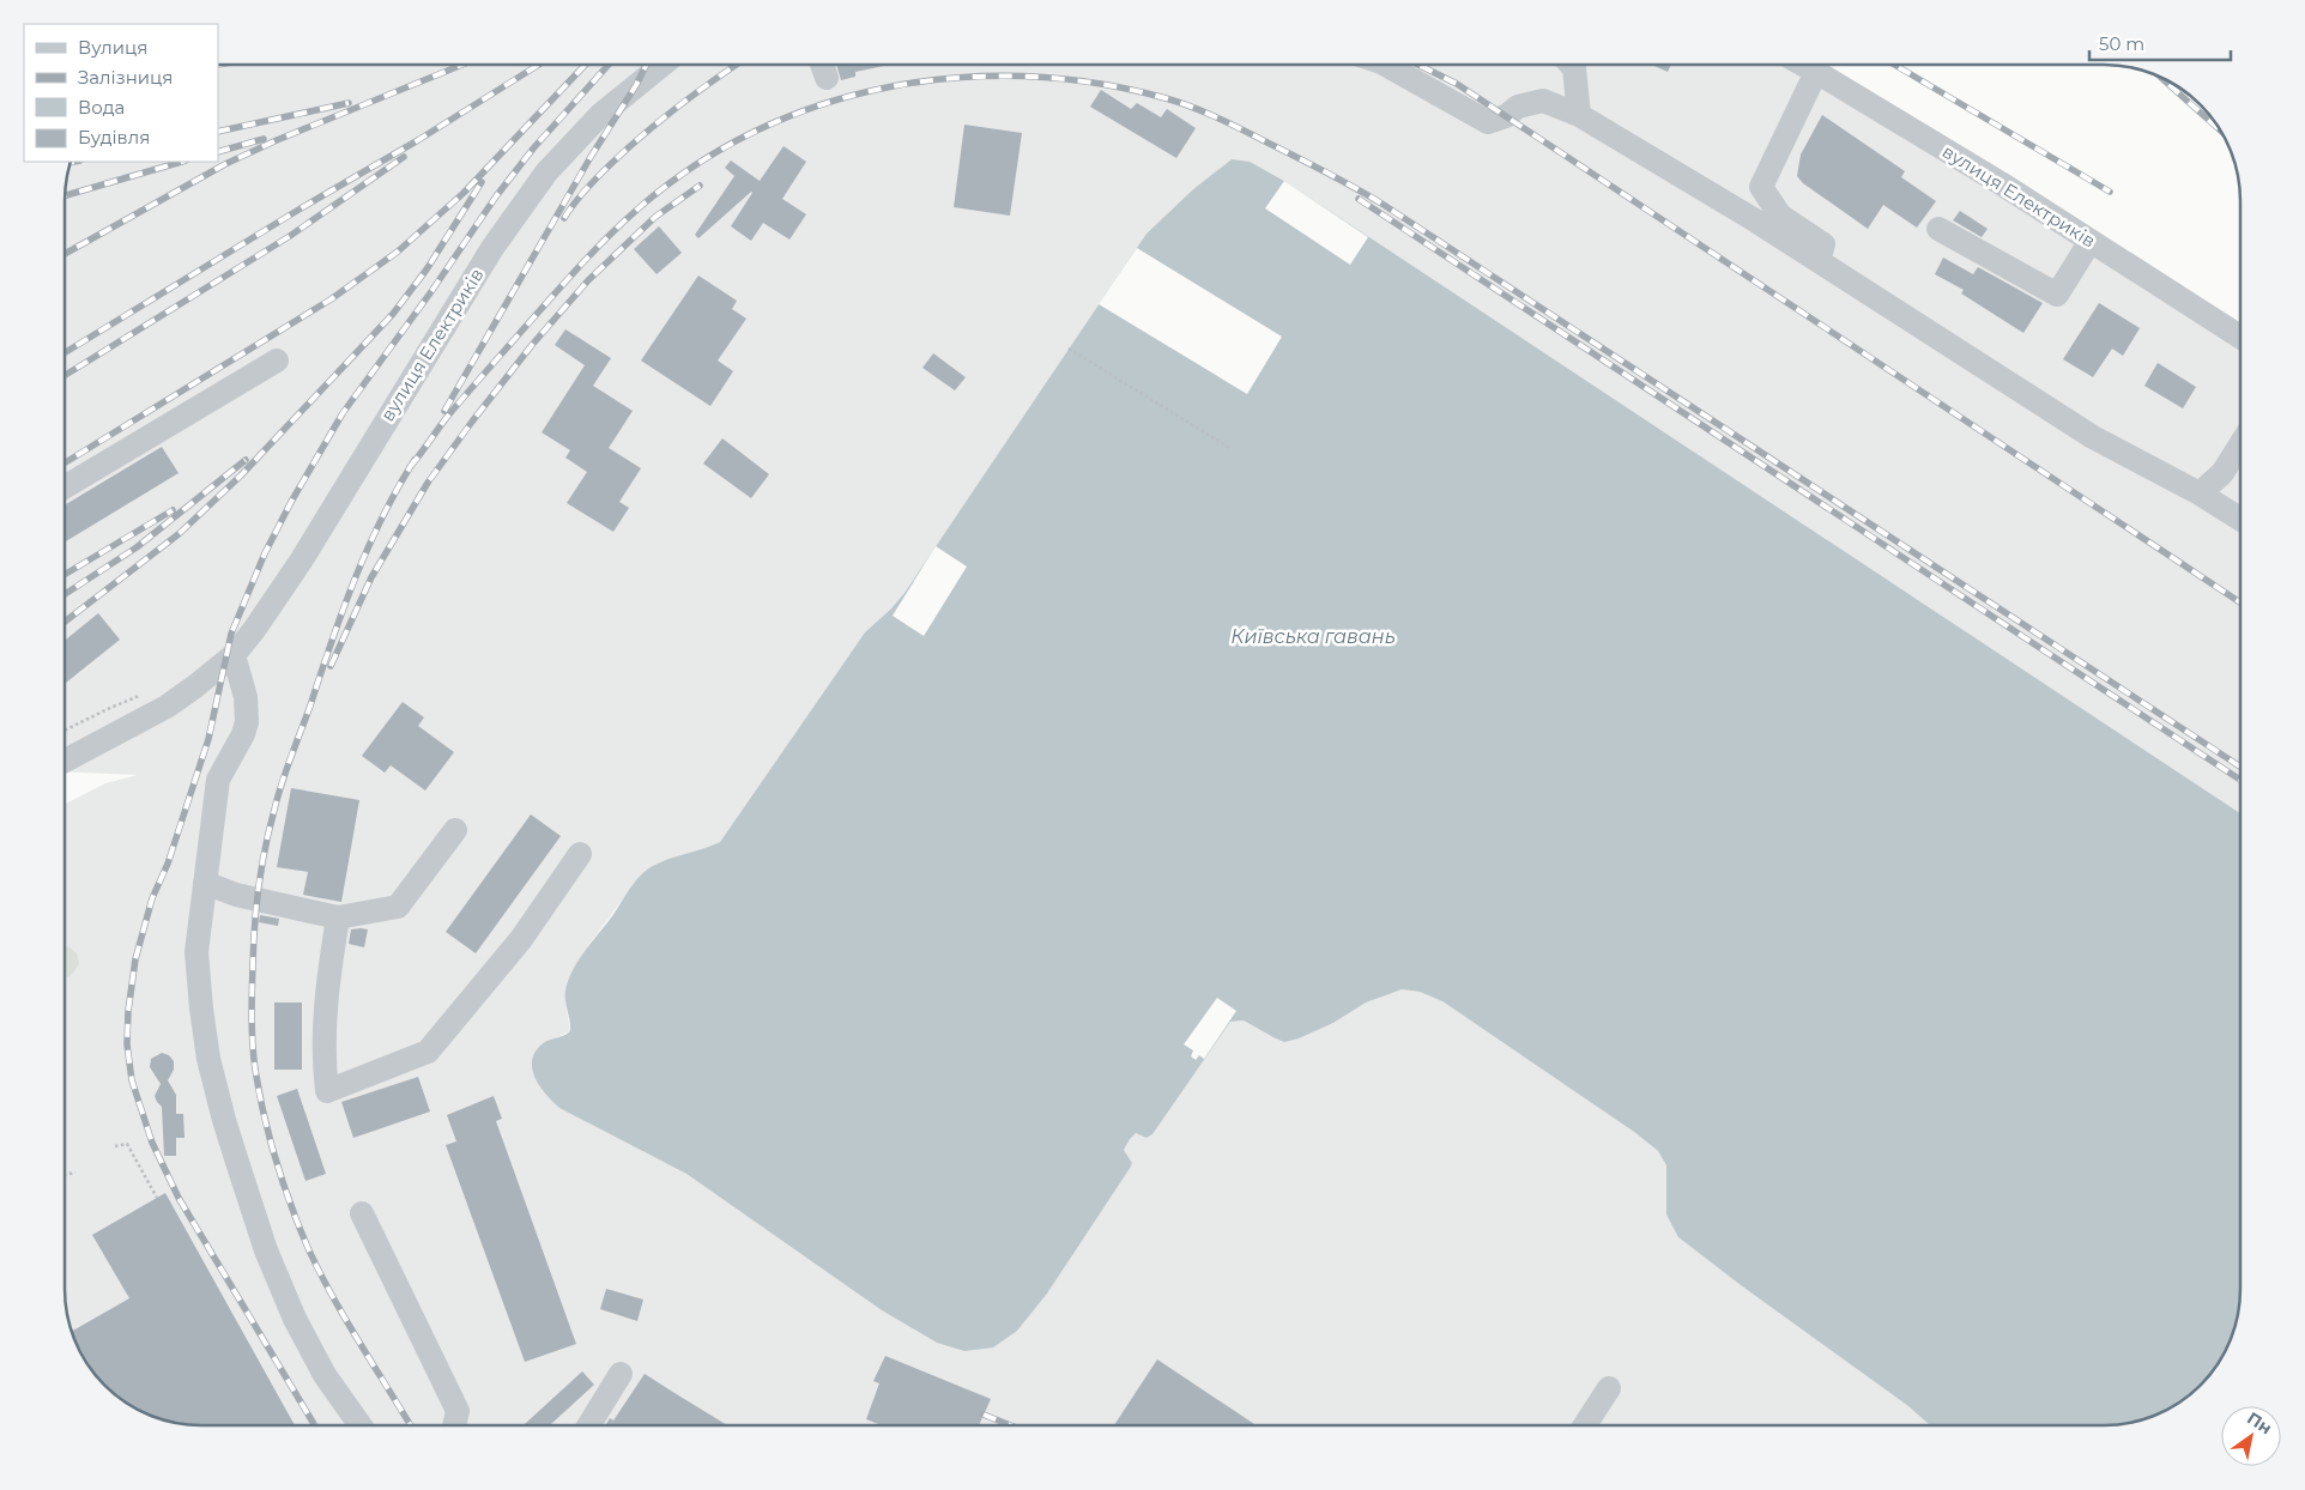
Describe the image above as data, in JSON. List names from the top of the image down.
{
  "streets": {
    "street": ["вулиця Електриків"]
  },
  "water": ["Київська гавань"],
  "legend": [
    "Вулиця",
    "Залізниця",
    "Вода",
    "Будівля"
  ],
  "scale_bar": "50 m",
  "north": "top right"
}
